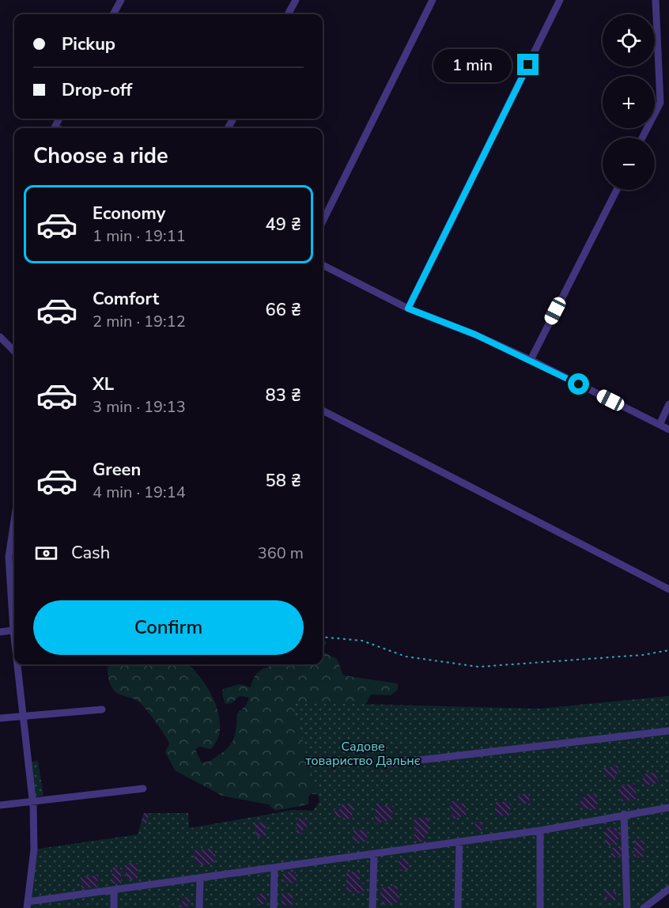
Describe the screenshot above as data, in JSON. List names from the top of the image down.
{
  "parks": ["Садове товариство Дальнє"],
  "page": {
    "map_buttons": ["+", "−"],
    "banner": ["Pickup", "Drop-off"],
    "bubble": "1 min",
    "heading": "Choose a ride",
    "list": [
      {
        "name": "Economy",
        "note": "1 min · 19:11",
        "value": "49 ₴"
      },
      {
        "name": "Comfort",
        "note": "2 min · 19:12",
        "value": "66 ₴"
      },
      {
        "name": "XL",
        "note": "3 min · 19:13",
        "value": "83 ₴"
      },
      {
        "name": "Green",
        "note": "4 min · 19:14",
        "value": "58 ₴"
      }
    ],
    "pay": ["Cash", "360 m"],
    "buttons": "Confirm"
  }
}
